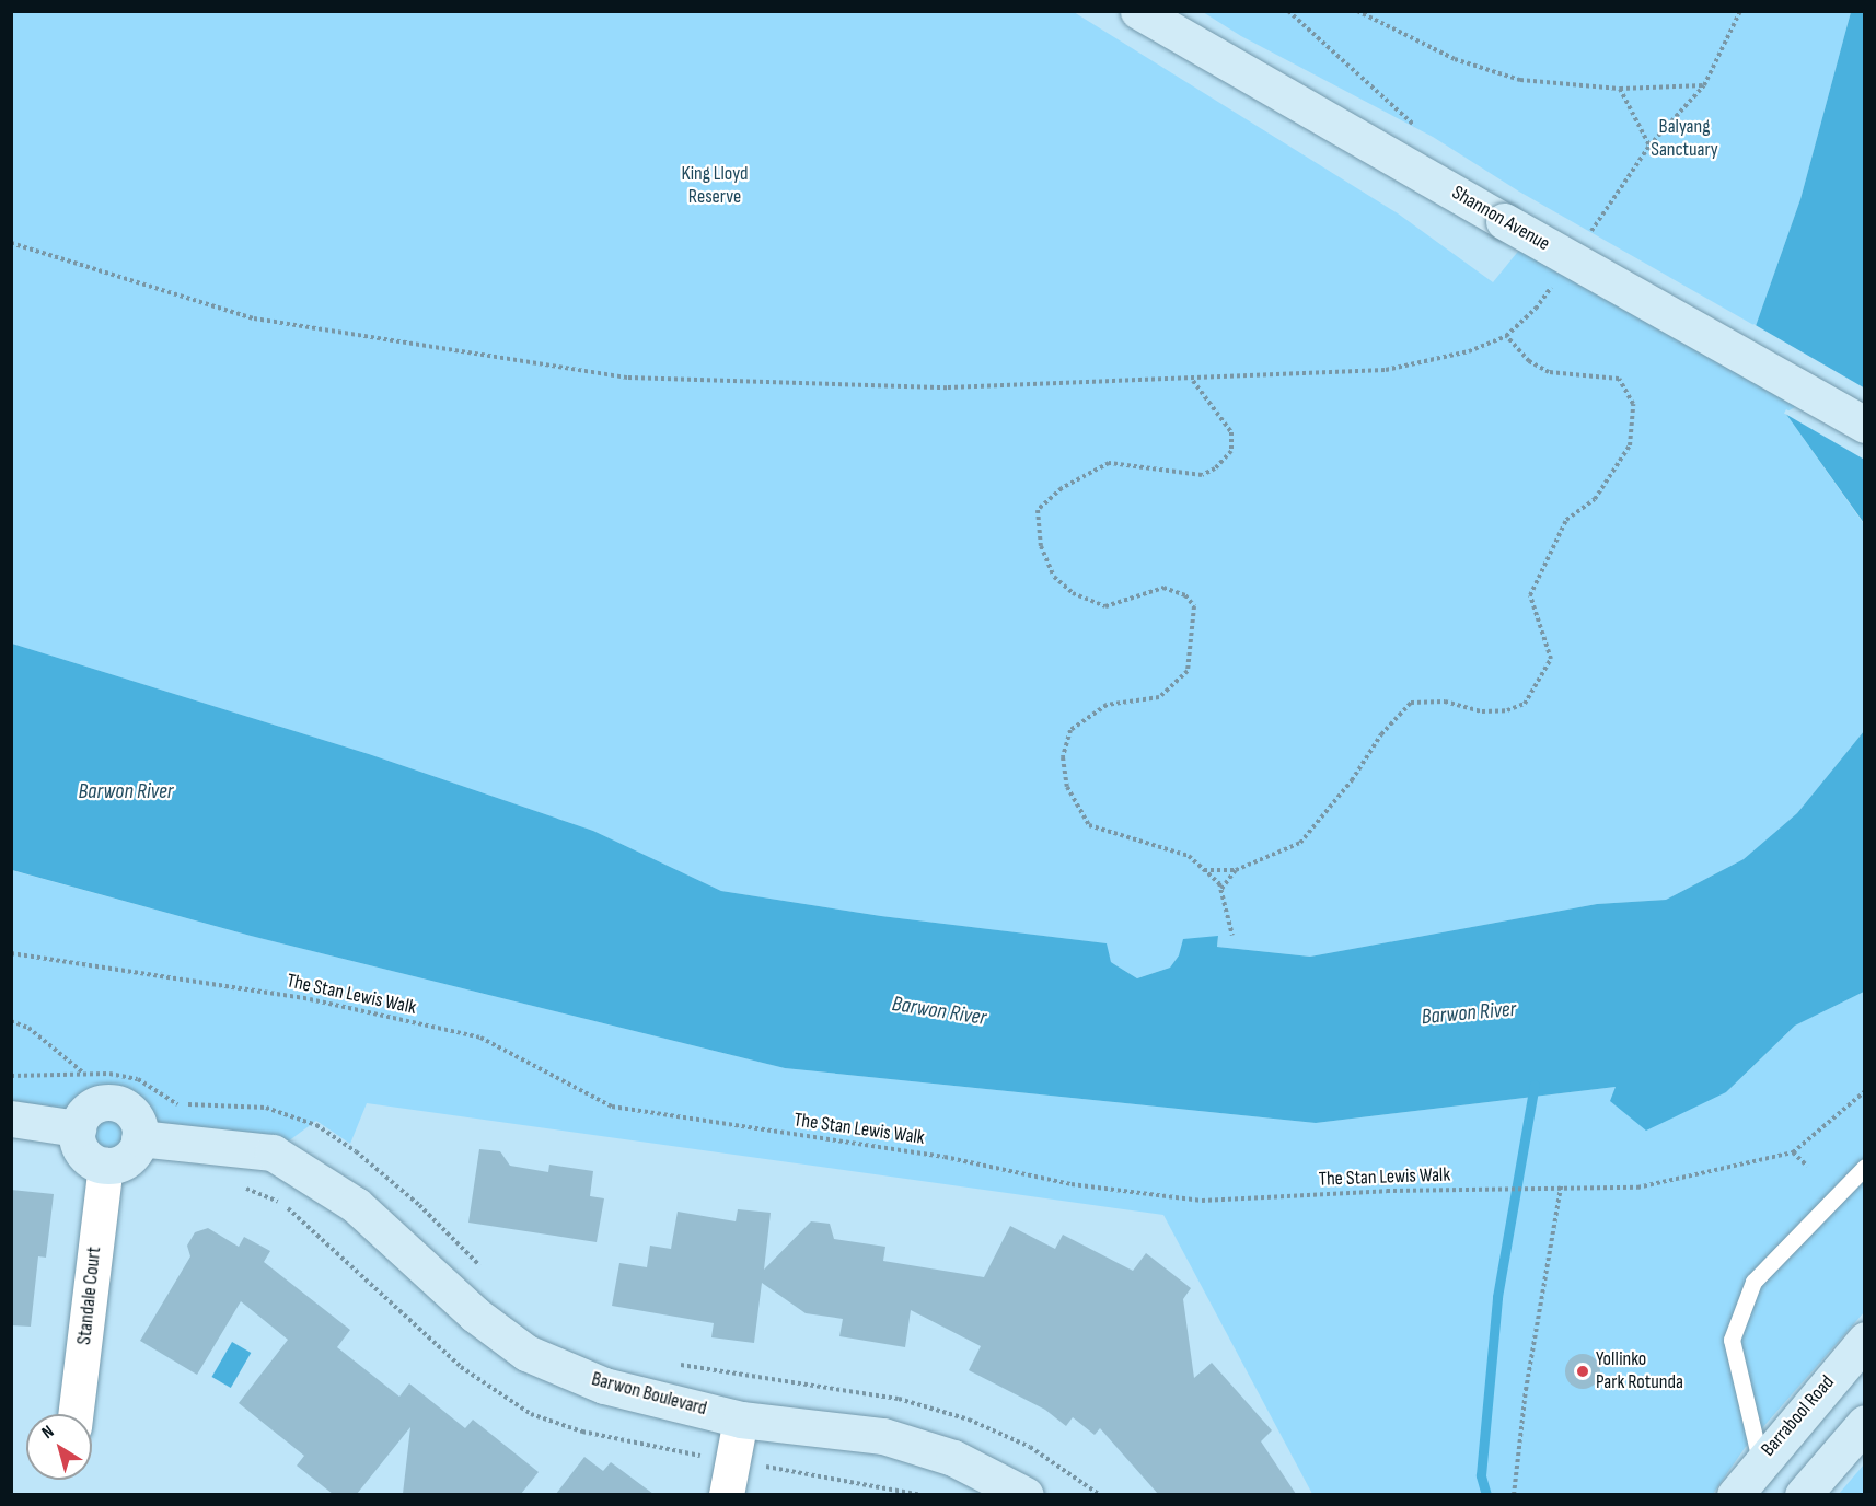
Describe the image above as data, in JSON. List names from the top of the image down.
{
  "streets": {
    "street": [
      "Shannon Avenue",
      "Standale Court",
      "Barwon Boulevard",
      "Barrabool Road"
    ],
    "path": ["The Stan Lewis Walk"]
  },
  "crossings": [
    ["Standale Court", "Barwon Boulevard"]
  ],
  "water": ["Barwon River"],
  "parks": ["Balyang Sanctuary", "King Lloyd Reserve"],
  "places": ["Yollinko Park Rotunda"],
  "north": "top left"
}
